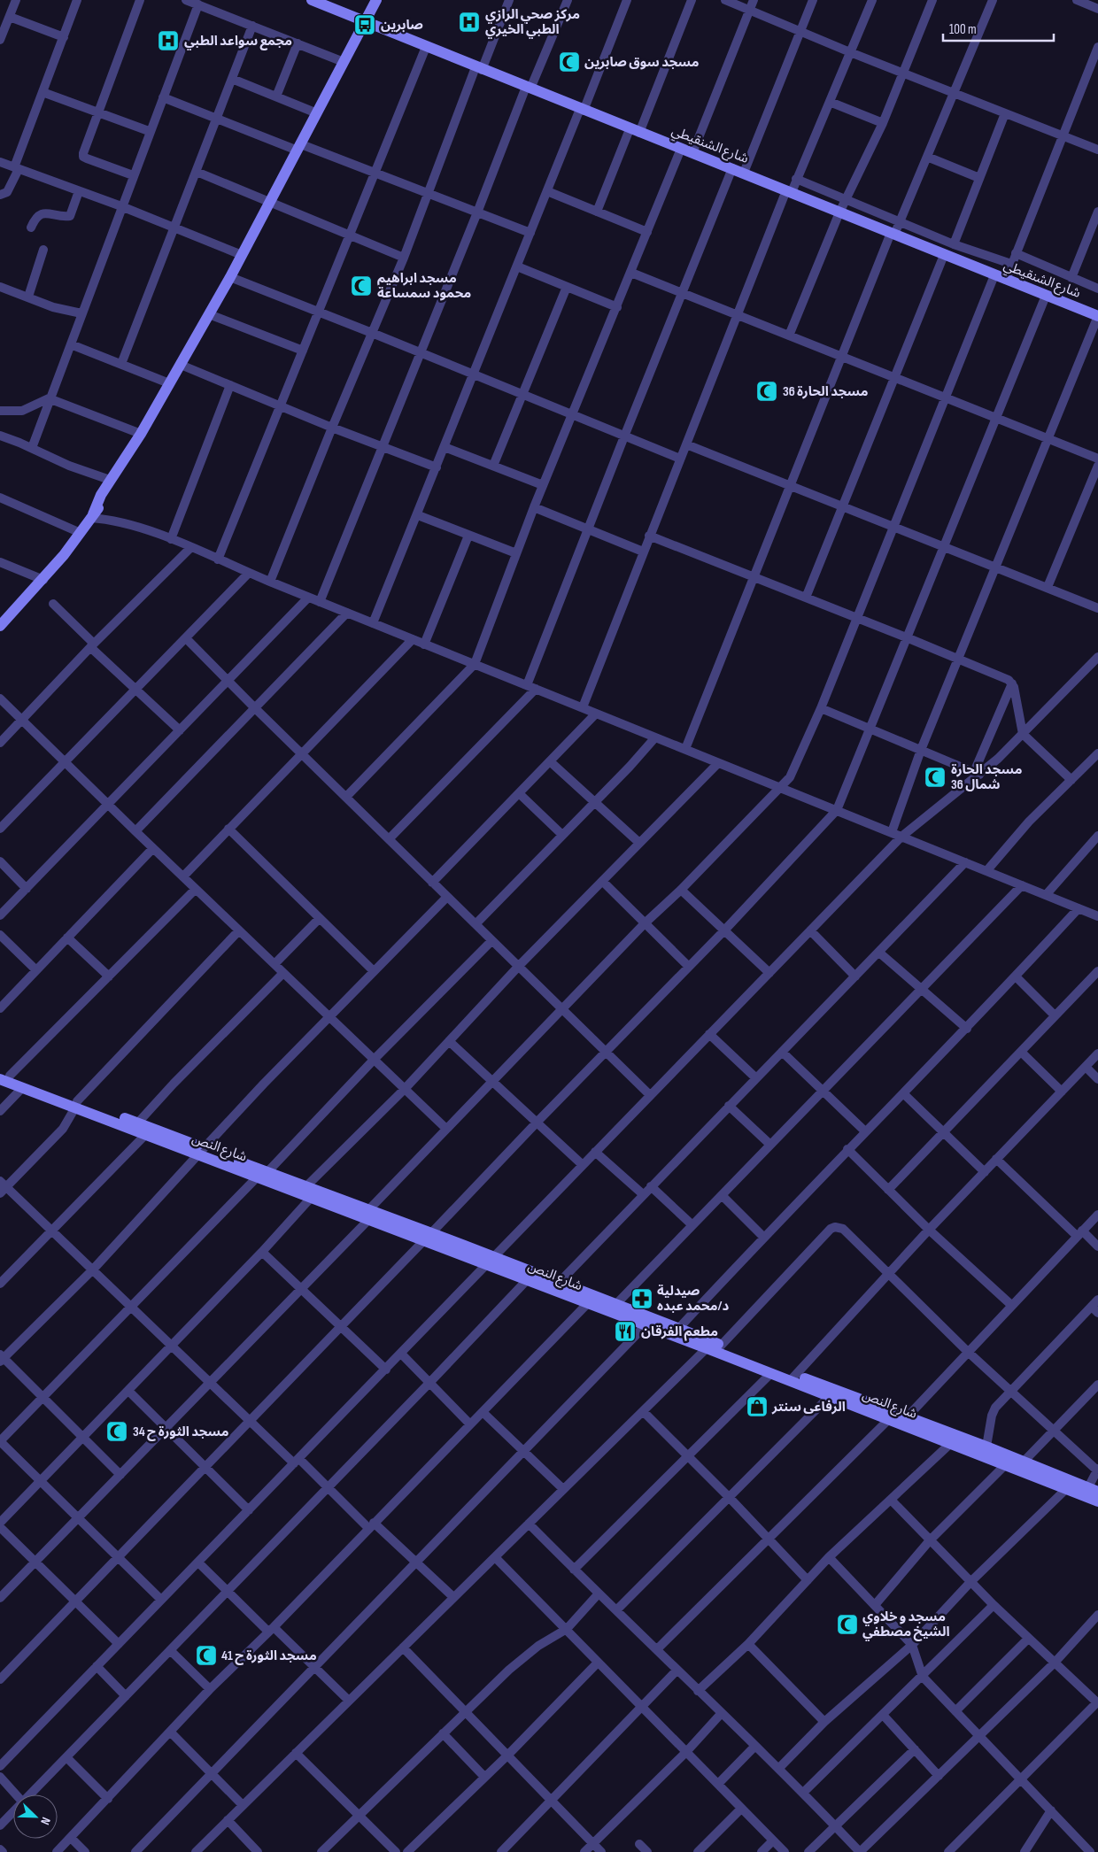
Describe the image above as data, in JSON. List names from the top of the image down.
{
  "streets": {
    "main road": ["شارع الشنقيطي", "شارع النص"]
  },
  "places": {
    "hospital": ["مركز صحي الرازي الطبي الخيري", "مجمع سواعد الطبي"],
    "bus stop": ["صابرين"],
    "mosque": [
      "مسجد سوق صابرين",
      "مسجد ابراهيم محمود سمساعة",
      "مسجد الحارة 36",
      "مسجد الحارة 36 شمال",
      "مسجد الثورة ح 34",
      "مسجد و خلاوي الشيخ مصطفي",
      "مسجد الثورة ح 41"
    ],
    "pharmacy": ["صيدلية د/محمد عبده"],
    "restaurant": ["مطعم الفرقان"],
    "shop": ["الرفاعى سنتر"]
  },
  "scale_bar": "100 m",
  "north": "bottom right"
}
